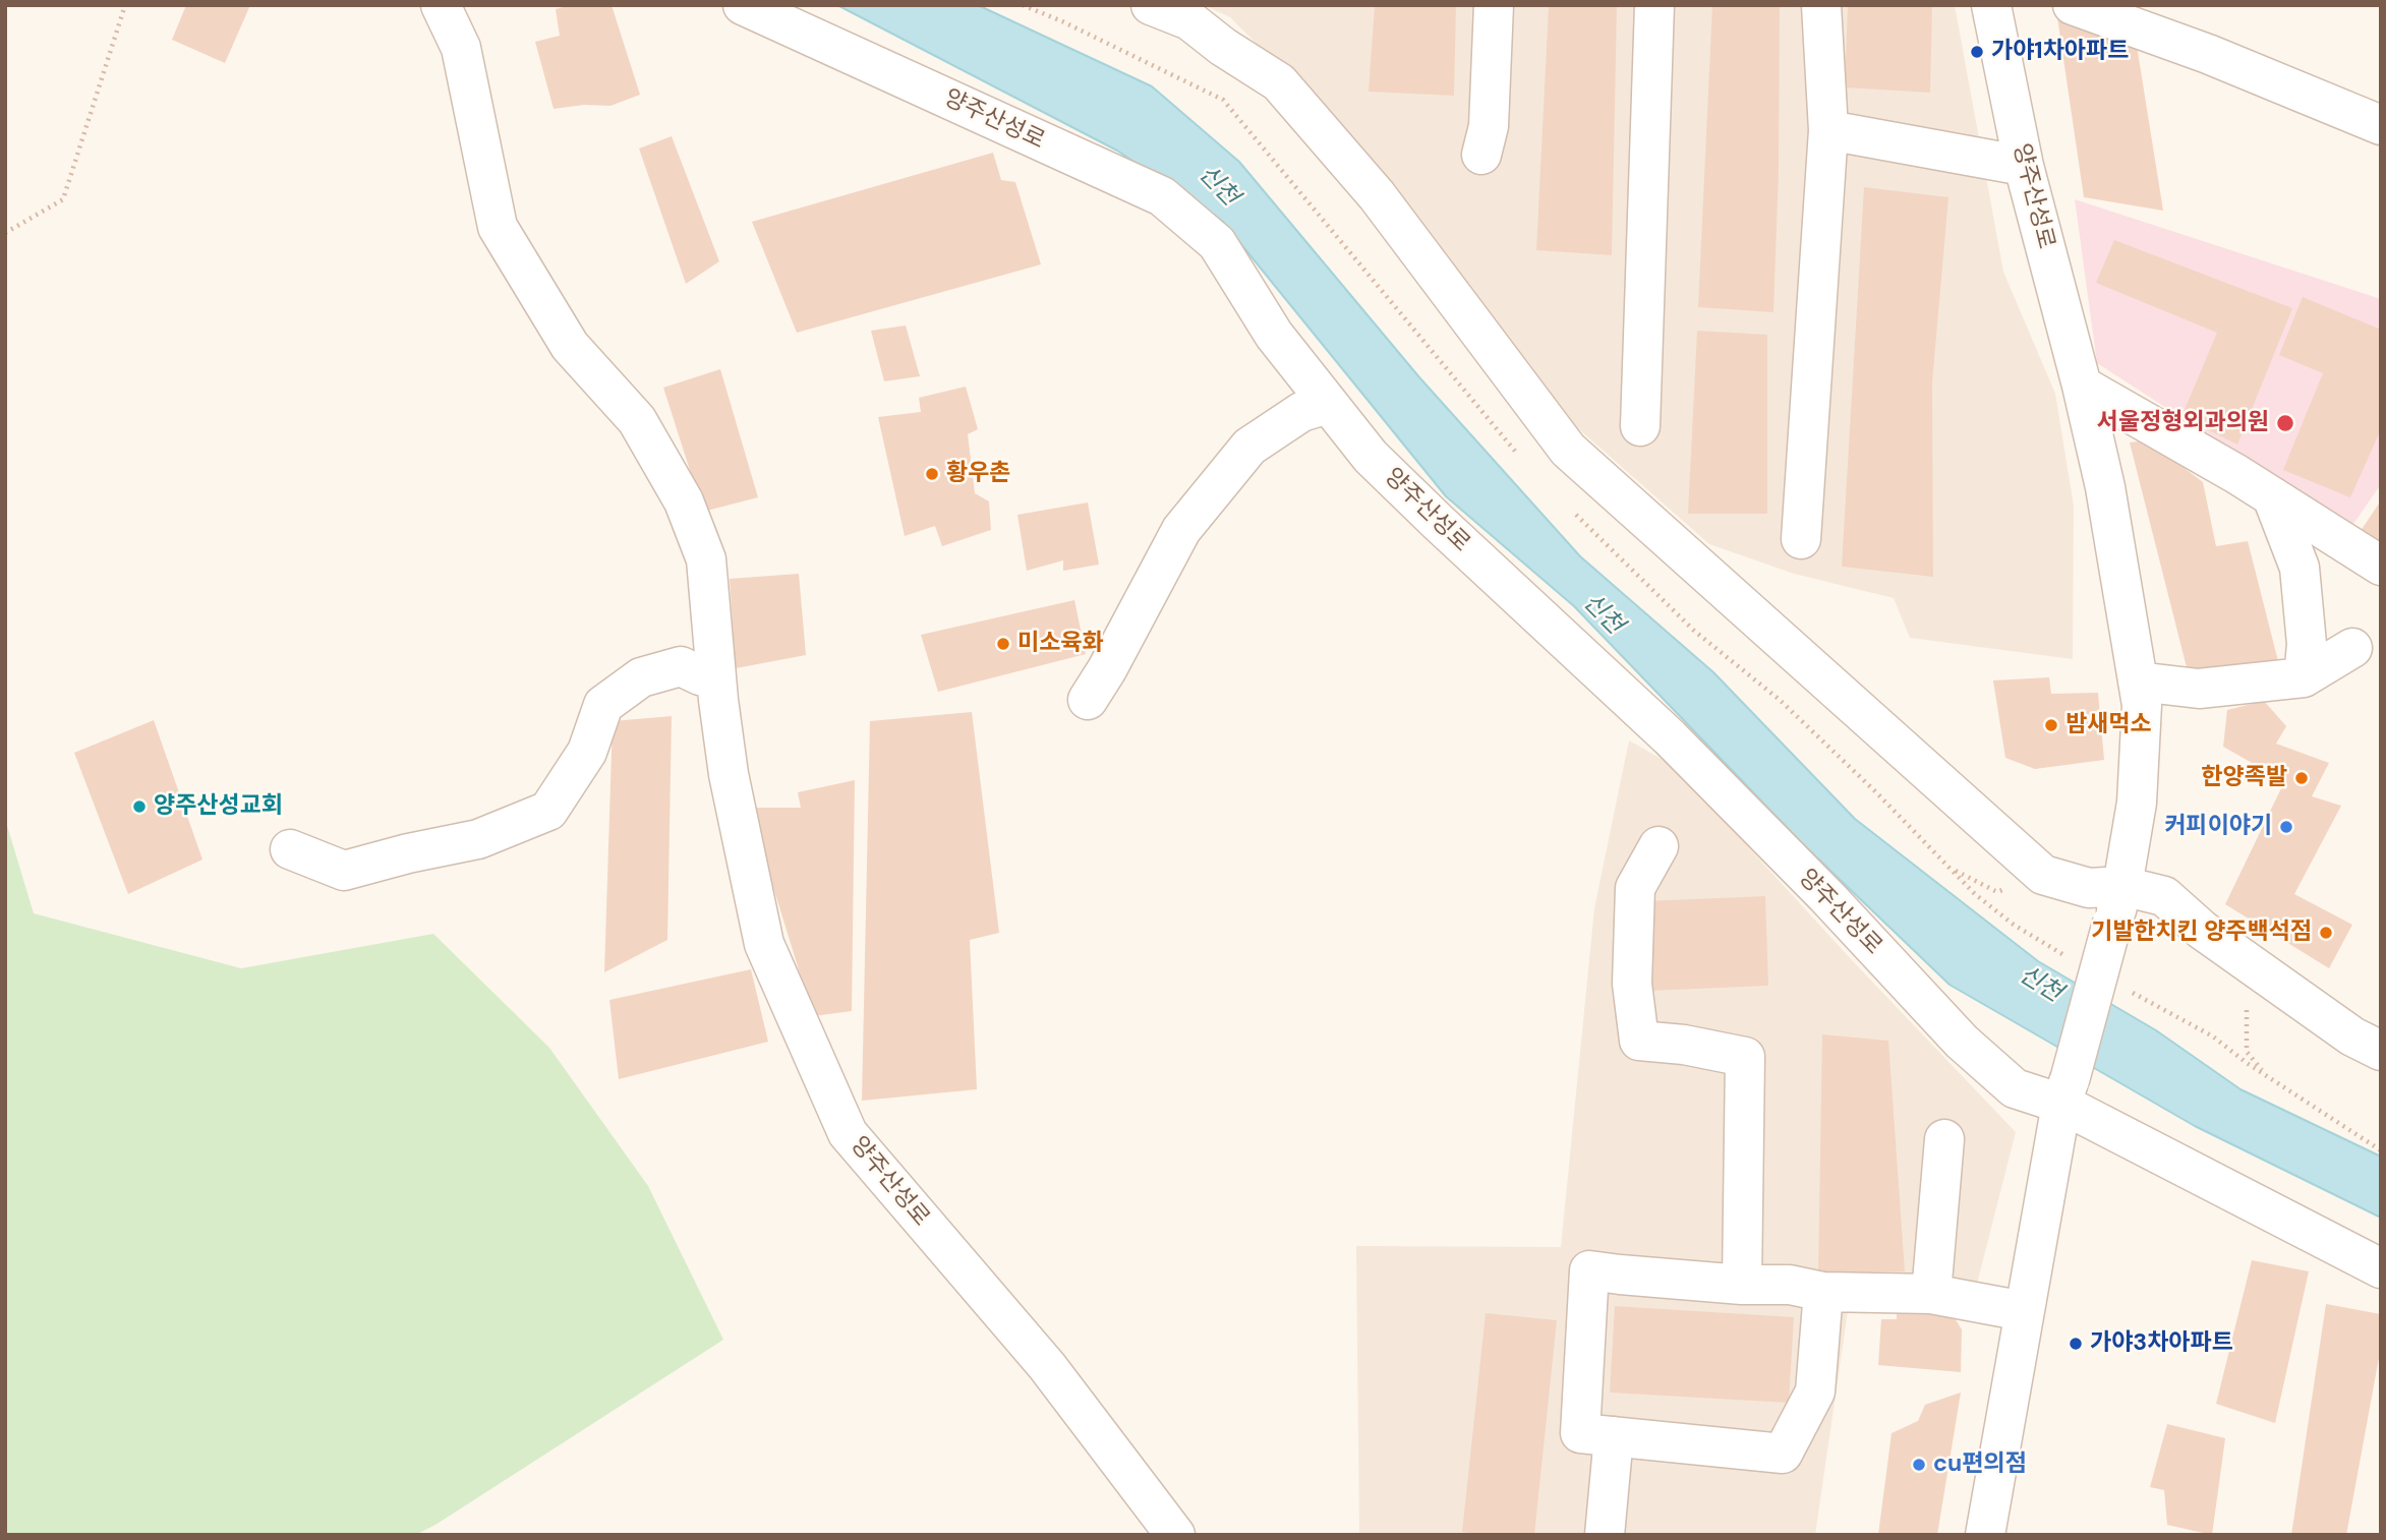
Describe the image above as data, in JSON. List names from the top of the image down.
{
  "streets": {
    "street": ["양주산성로"]
  },
  "water": ["신천"],
  "places": [
    "가야1차아파트",
    "서울정형외과의원",
    "황우촌",
    "미소육화",
    "밤새먹소",
    "한양족발",
    "양주산성교회",
    "커피이야기",
    "기발한치킨 양주백석점",
    "가야3차아파트",
    "cu편의점"
  ]
}
